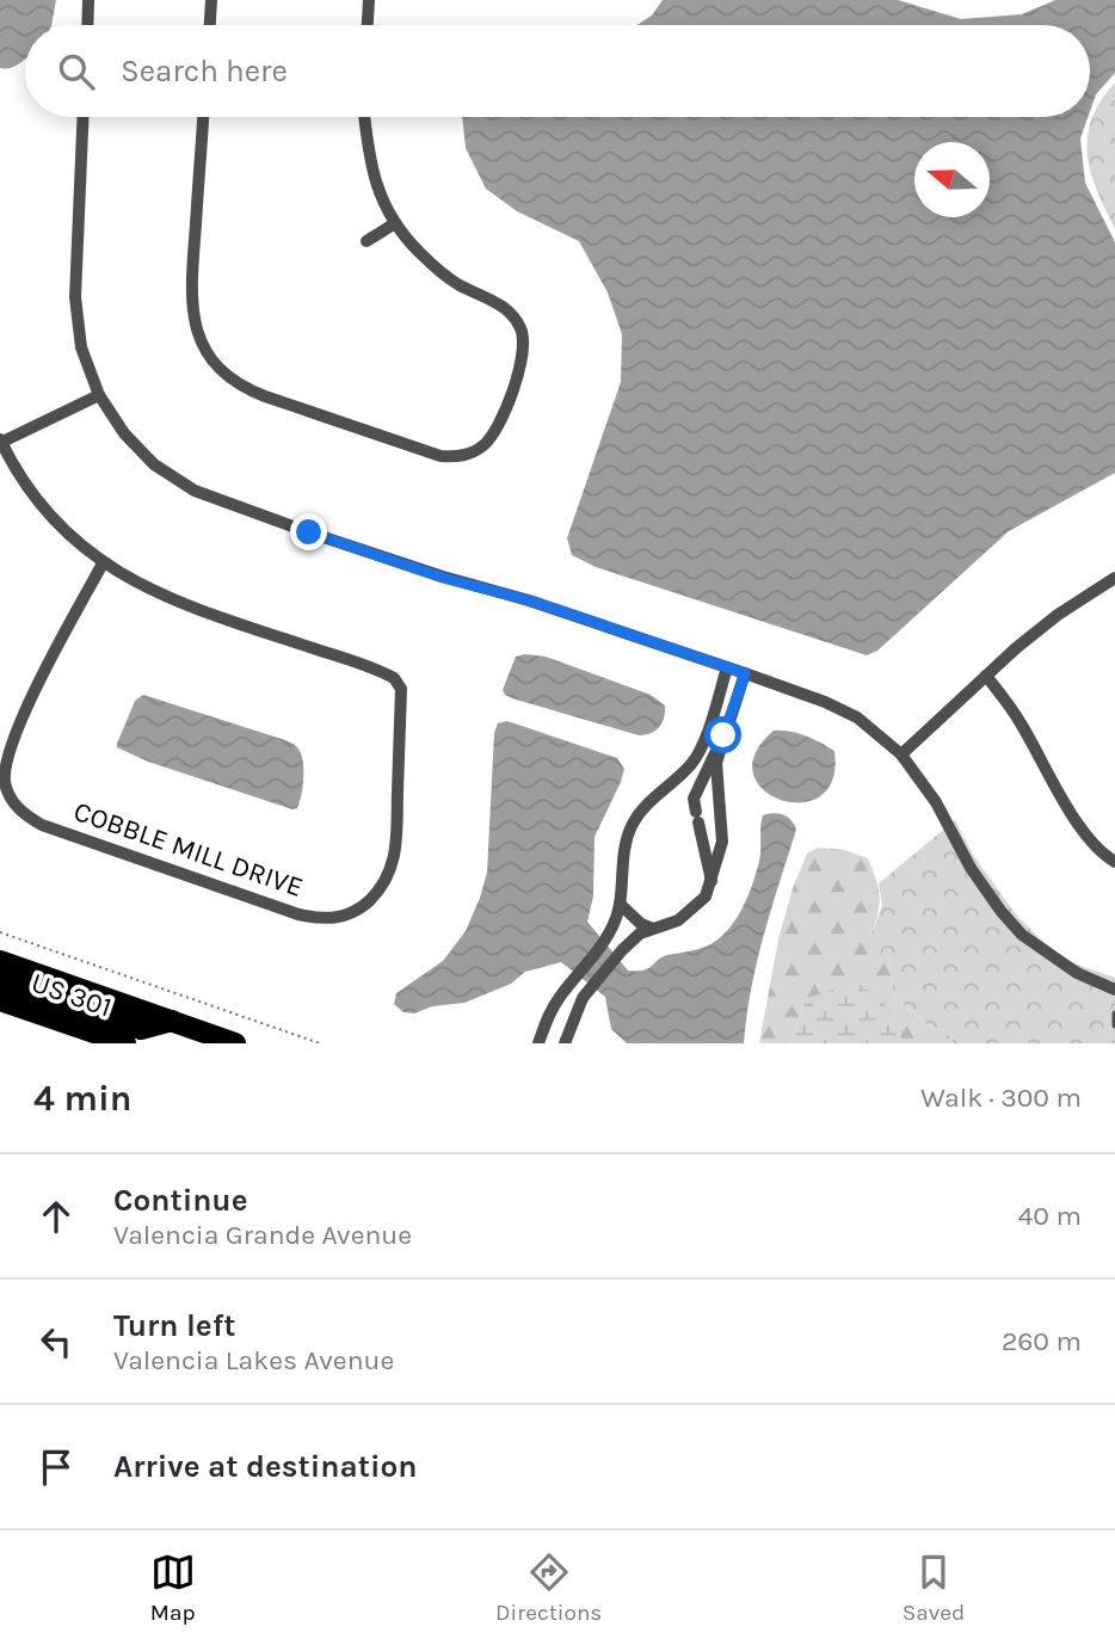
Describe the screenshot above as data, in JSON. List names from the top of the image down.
{
  "streets": {
    "main road": ["US 301"],
    "street": ["COBBLE MILL DRIVE"]
  },
  "north": "left",
  "page": {
    "search": "Search here",
    "heading": ["4 min", "Walk · 300 m"],
    "list": [
      ["Continue", "Valencia Grande Avenue", "40 m"],
      ["Turn left", "Valencia Lakes Avenue", "260 m"],
      "Arrive at destination"
    ],
    "nav": ["Map", "Directions", "Saved"]
  }
}
